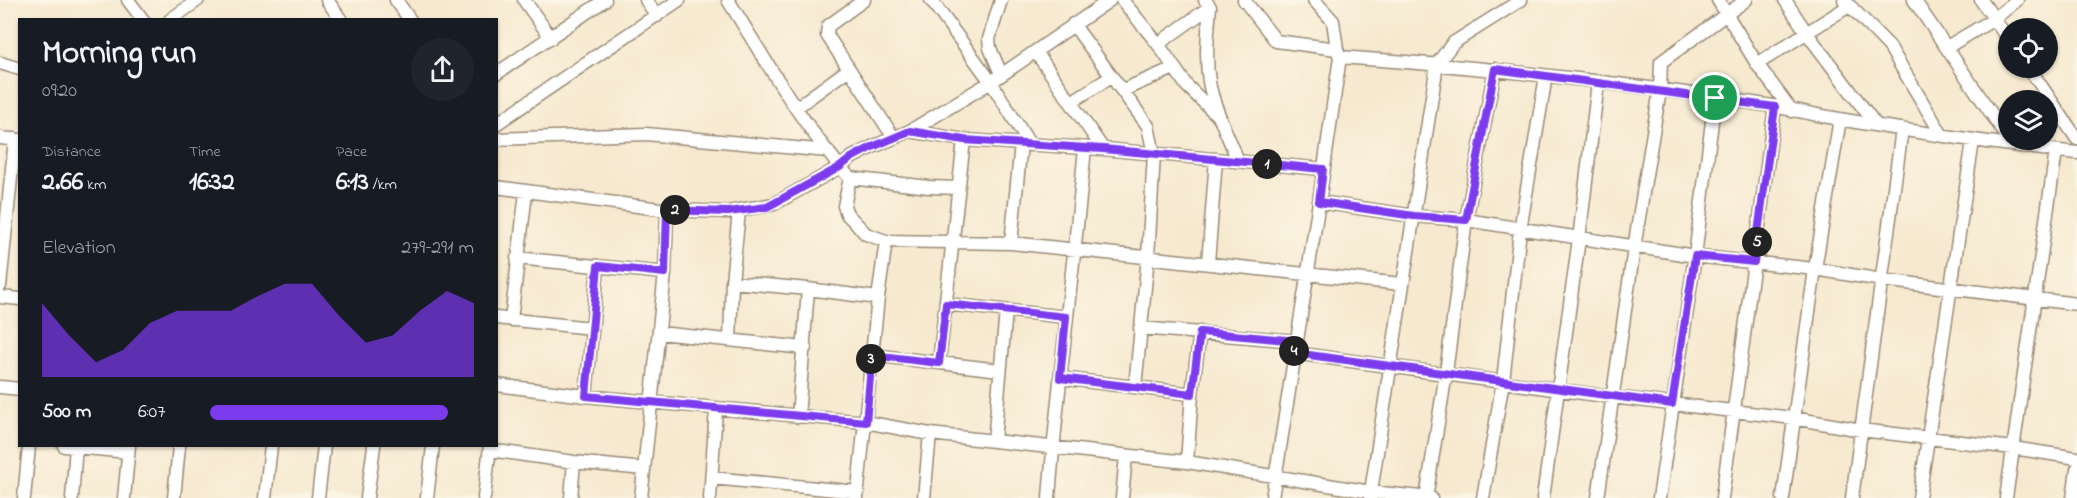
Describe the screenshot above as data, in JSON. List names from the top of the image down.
{
  "page": {
    "heading": ["Morning run", "09:20"],
    "stats": [
      ["Distance", "2.66 km"],
      ["Time", "16:32"],
      ["Pace", "6:13 /km"]
    ],
    "pins": [
      "1",
      "2",
      "5",
      "4",
      "3"
    ],
    "chart": ["Elevation", "279–291 m"],
    "list": [
      {
        "name": "500 m",
        "note": "6:07"
      }
    ]
  }
}
